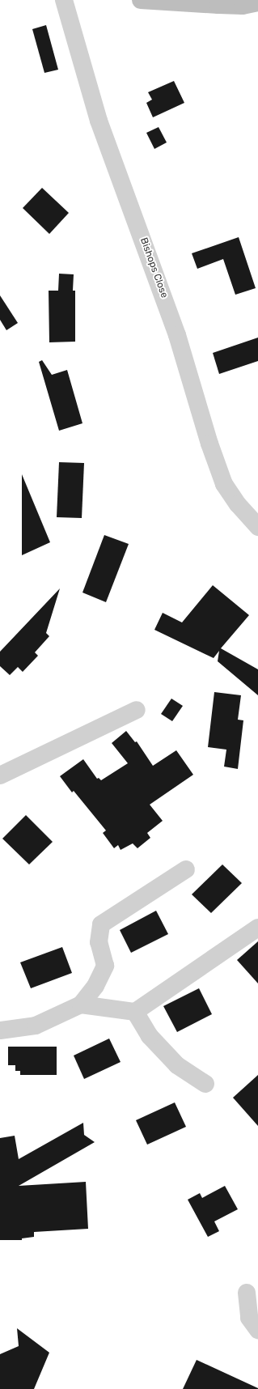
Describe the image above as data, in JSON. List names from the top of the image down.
{
  "streets": {
    "street": ["Bishops Close"]
  }
}
